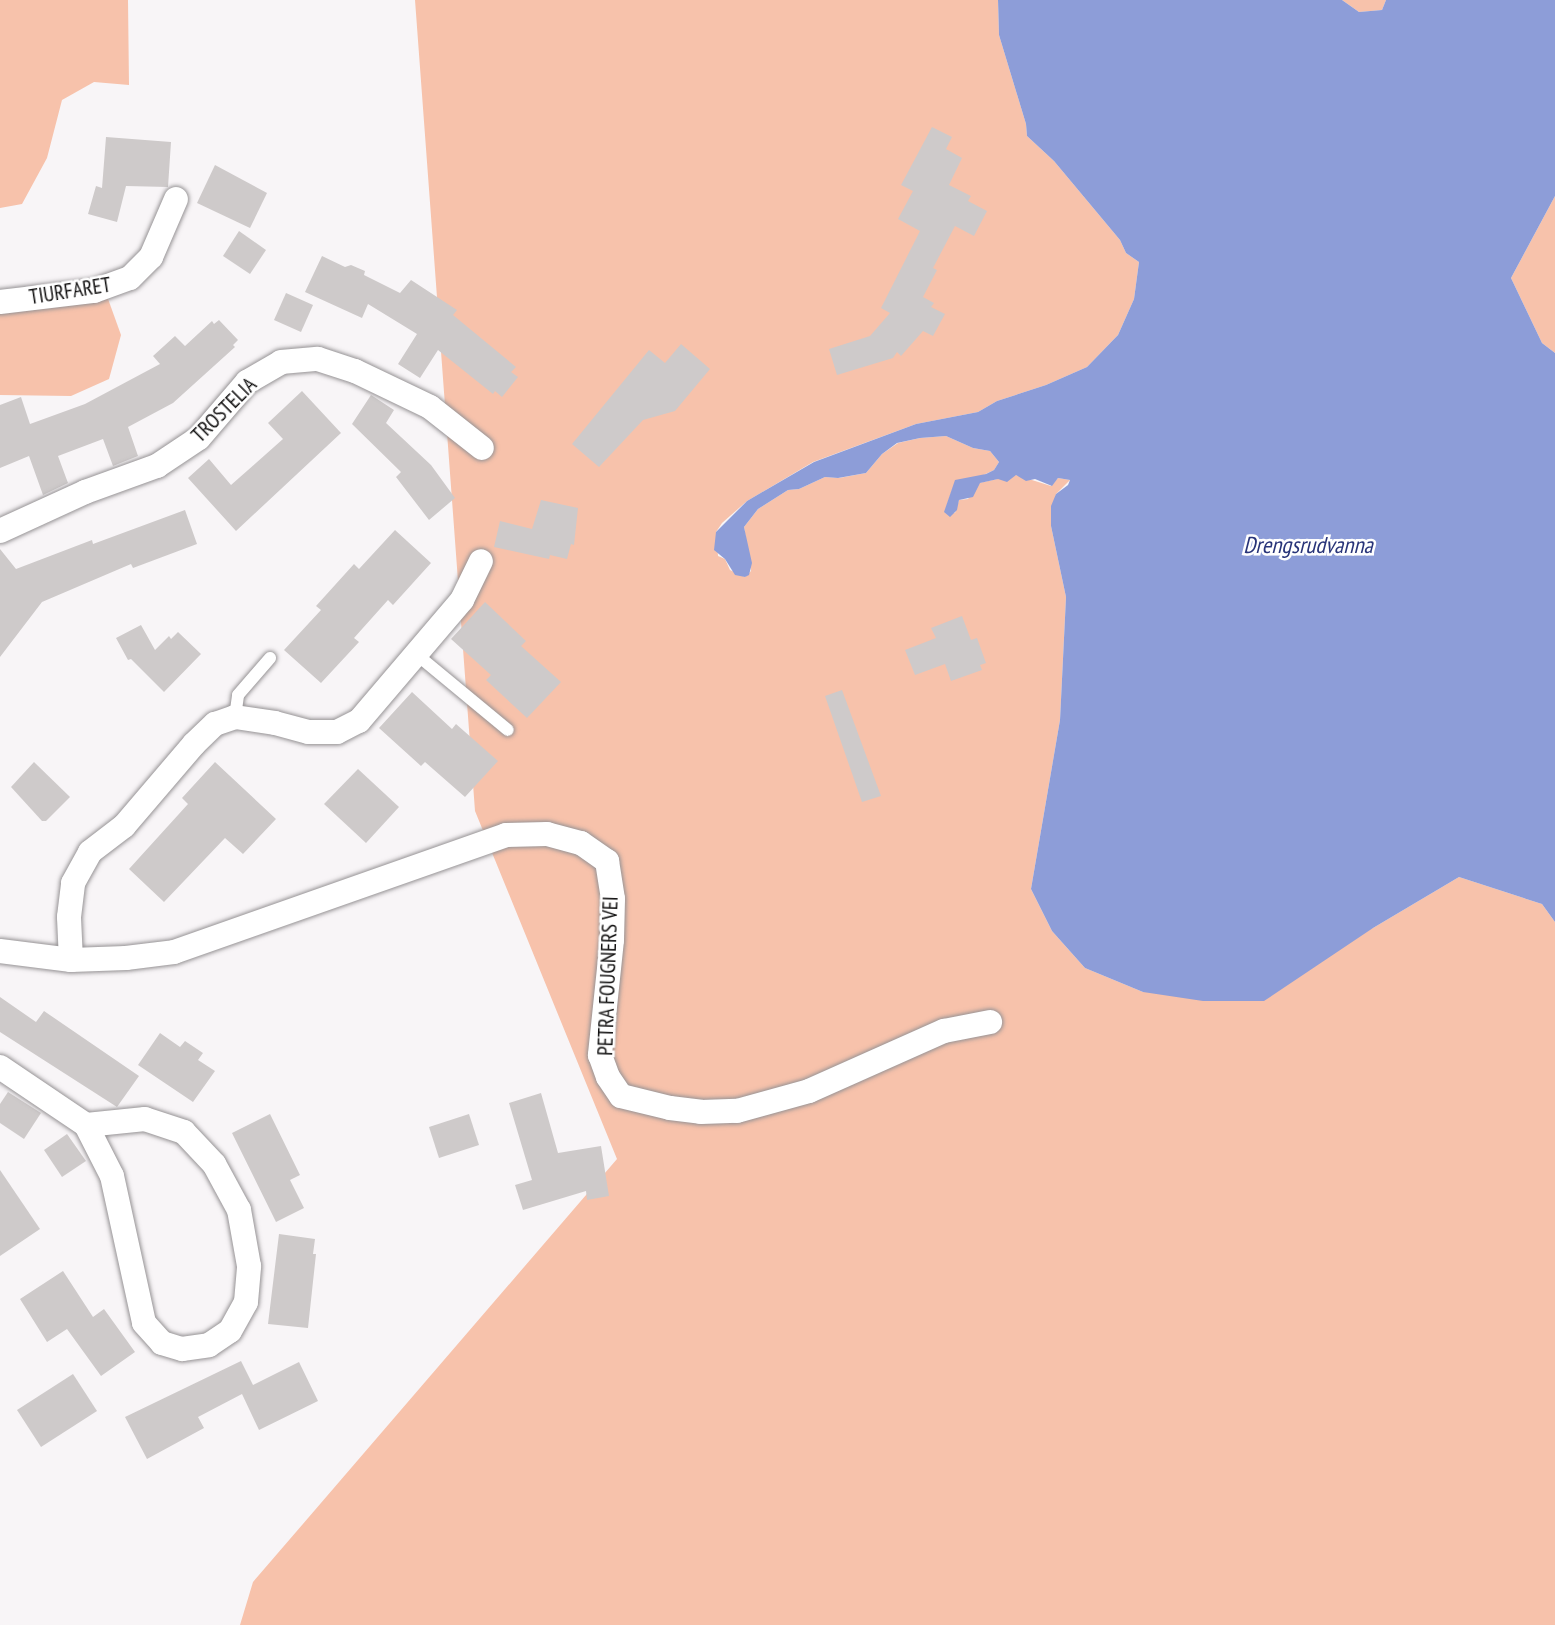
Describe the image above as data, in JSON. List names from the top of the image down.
{
  "streets": {
    "street": ["TIURFARET", "TROSTELIA", "PETRA FOUGNERS VEI"]
  },
  "water": ["Drengsrudvanna"]
}
